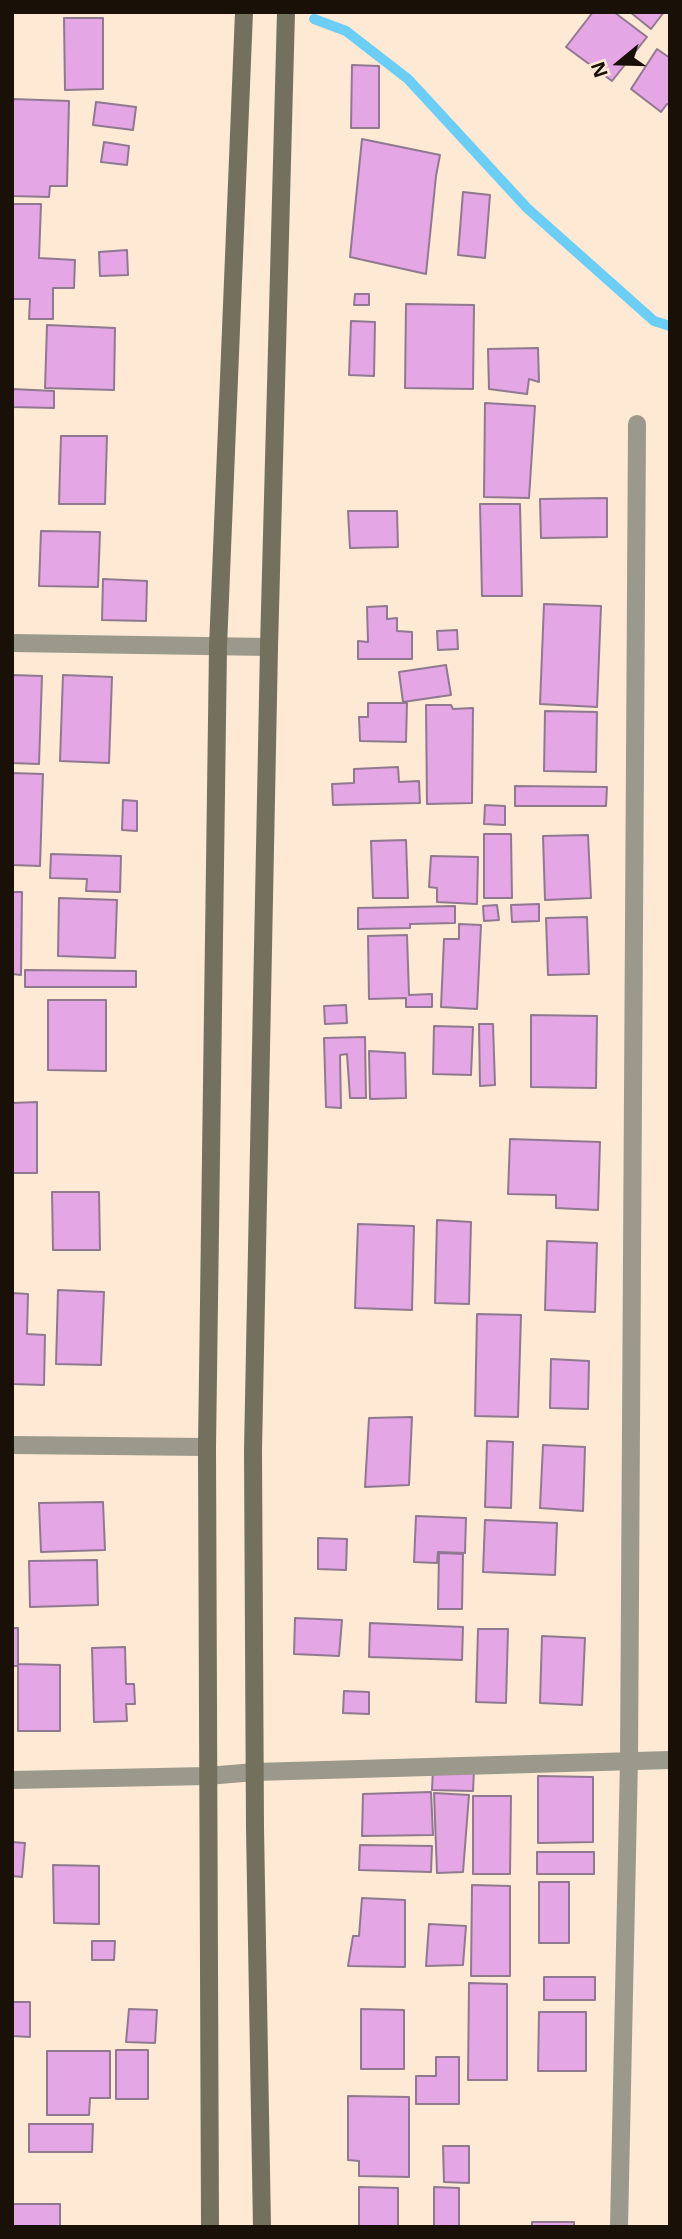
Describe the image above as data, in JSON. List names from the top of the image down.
{
  "north": "left"
}
